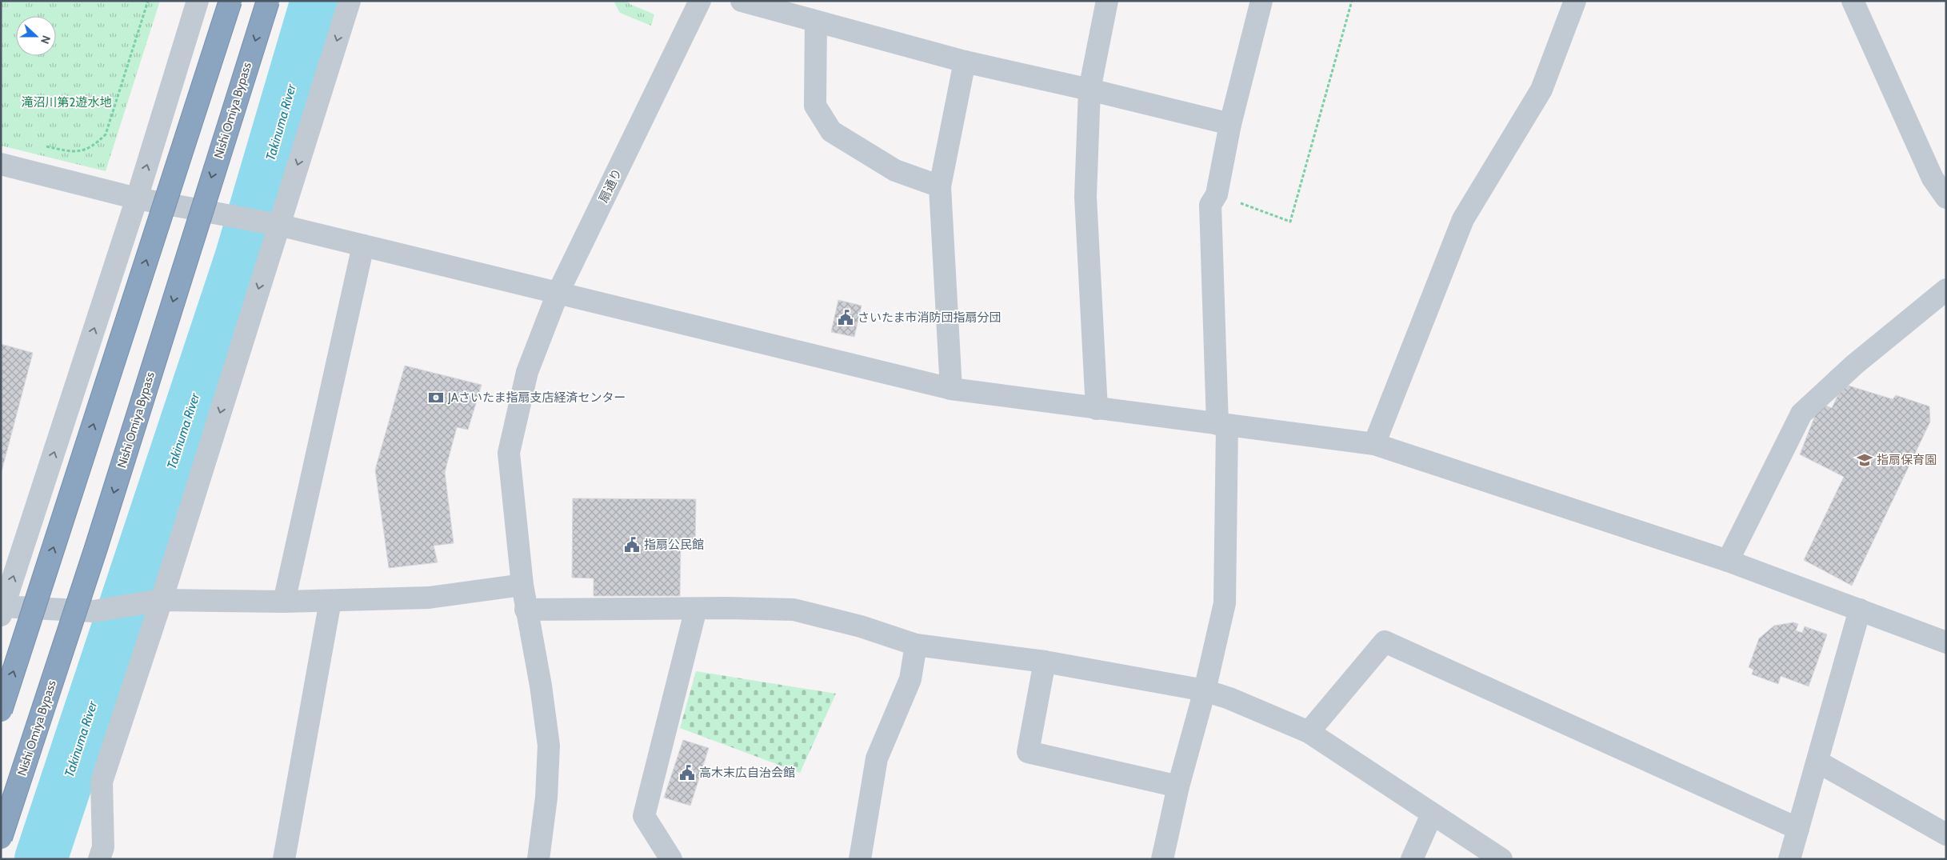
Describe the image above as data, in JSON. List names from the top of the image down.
{
  "streets": {
    "highway": ["Nishi Omiya Bypass"],
    "street": ["扇通り"]
  },
  "water": ["Takinuma River"],
  "parks": ["滝沼川第2遊水地"],
  "places": {
    "public building": ["さいたま市消防団指扇分団", "指扇公民館", "高木末広自治会館"],
    "bank": ["JAさいたま指扇支店経済センター"],
    "school or university": ["指扇保育園"]
  },
  "north": "right"
}
